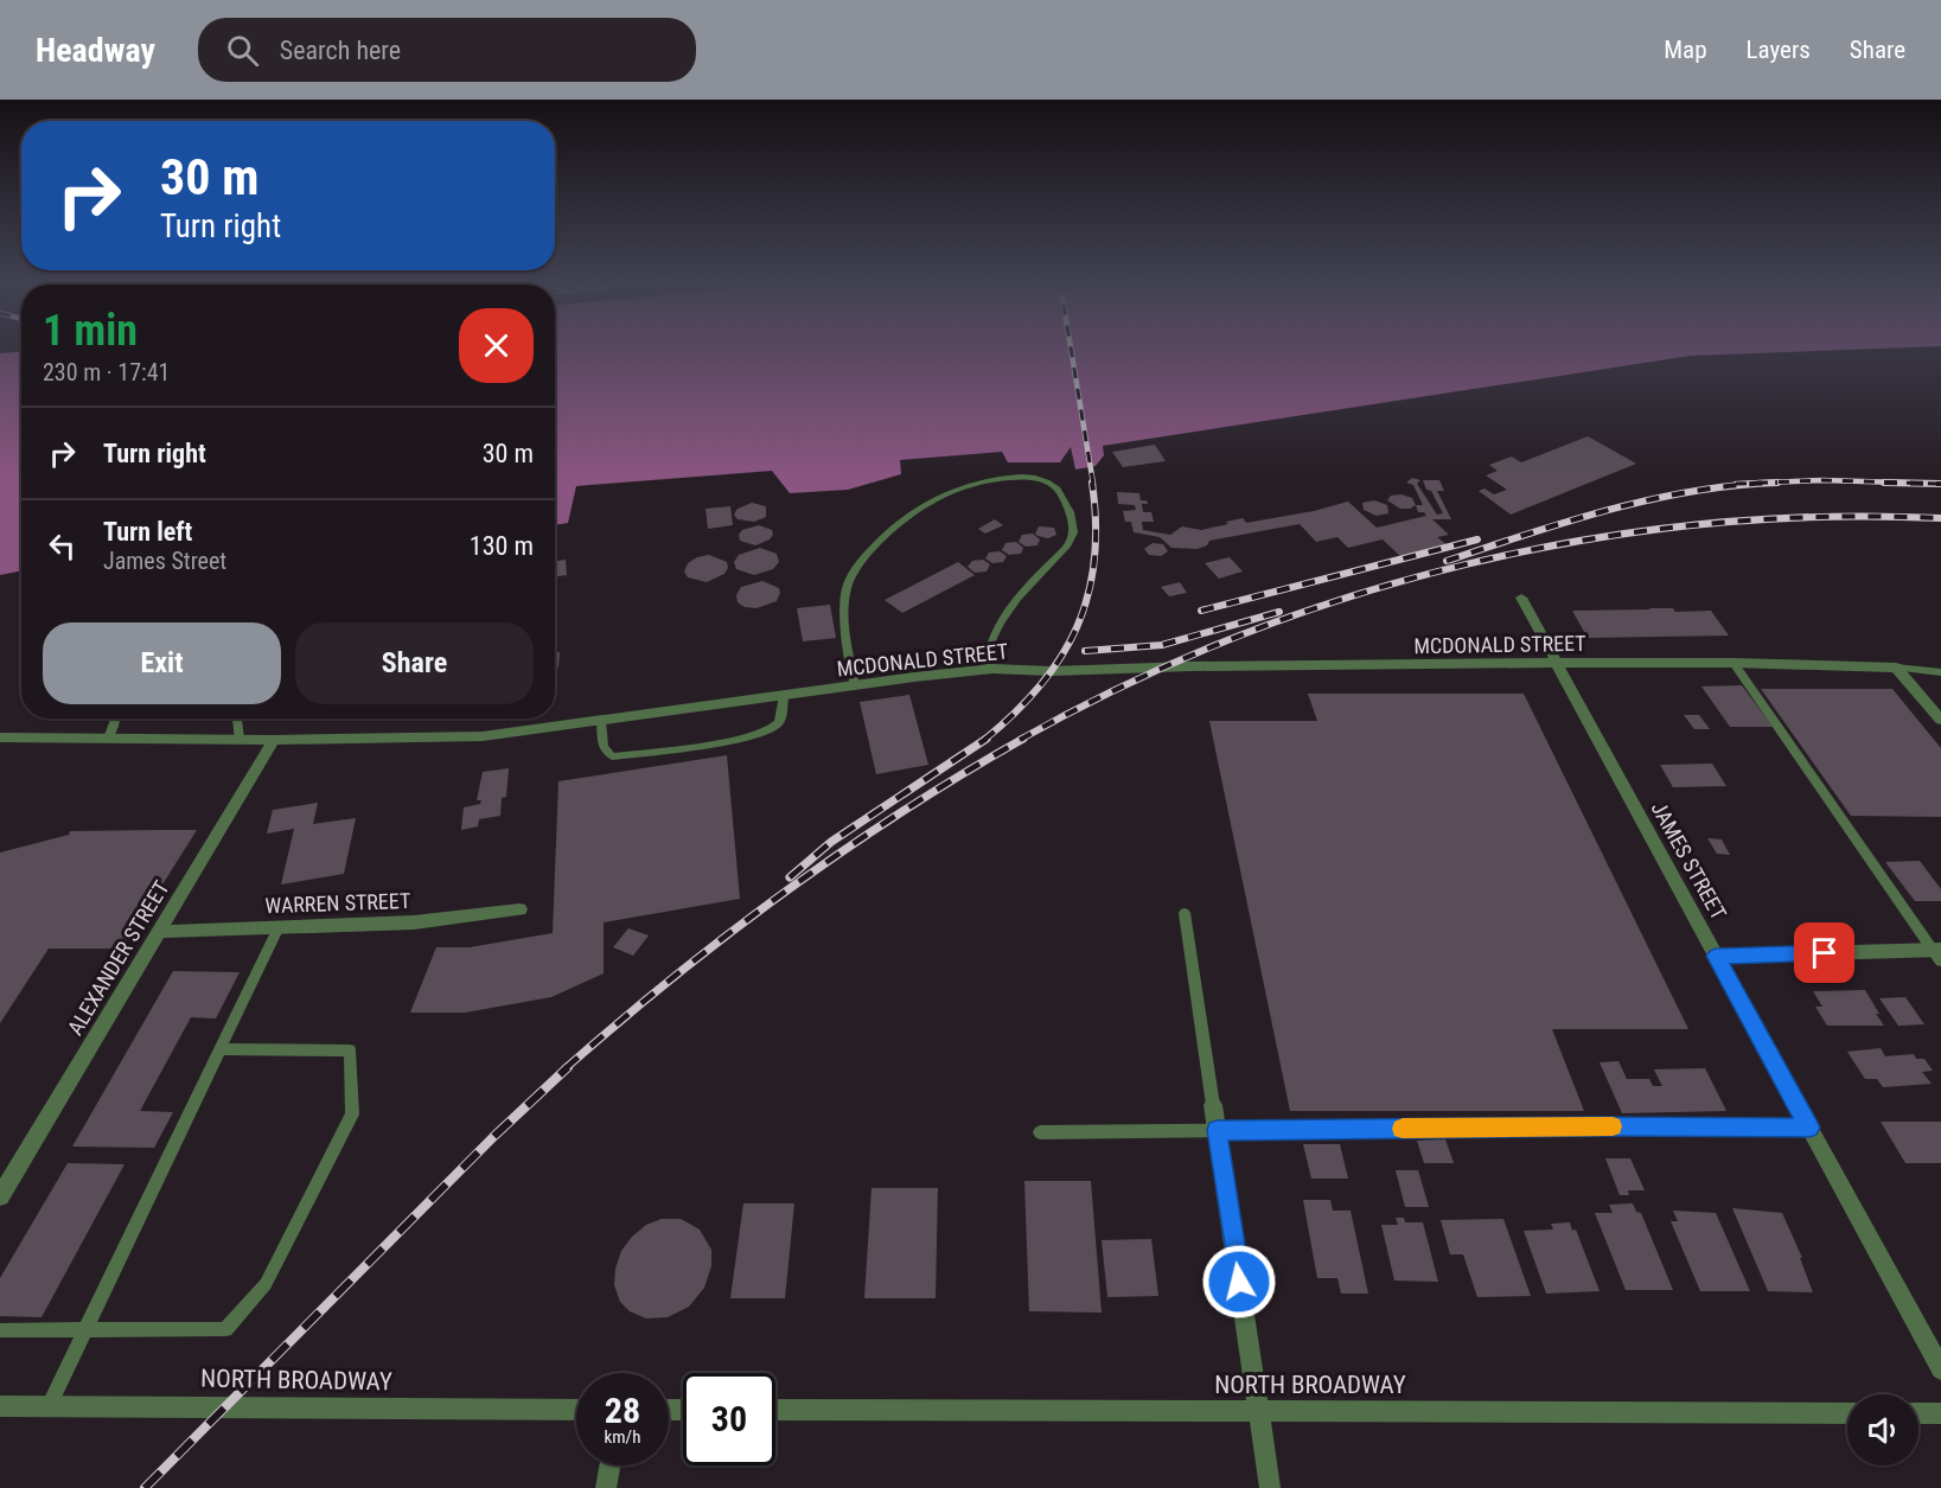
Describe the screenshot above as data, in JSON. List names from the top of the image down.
{
  "streets": {
    "street": [
      "MCDONALD STREET",
      "JAMES STREET",
      "WARREN STREET",
      "ALEXANDER STREET",
      "NORTH BROADWAY"
    ]
  },
  "crossings": [
    ["MCDONALD STREET", "JAMES STREET"],
    ["MCDONALD STREET", "ALEXANDER STREET"],
    ["WARREN STREET", "ALEXANDER STREET"]
  ],
  "page": {
    "header": "Headway",
    "search": "Search here",
    "nav": ["Map", "Layers", "Share"],
    "turn": ["30 m", "Turn right"],
    "heading": ["1 min", "230 m · 17:41"],
    "list": [
      {
        "name": "Turn right",
        "value": "30 m"
      },
      {
        "name": "Turn left",
        "note": "James Street",
        "value": "130 m"
      }
    ],
    "buttons": ["Exit", "Share"],
    "speed": "28 km/h",
    "limit": "30"
  }
}
